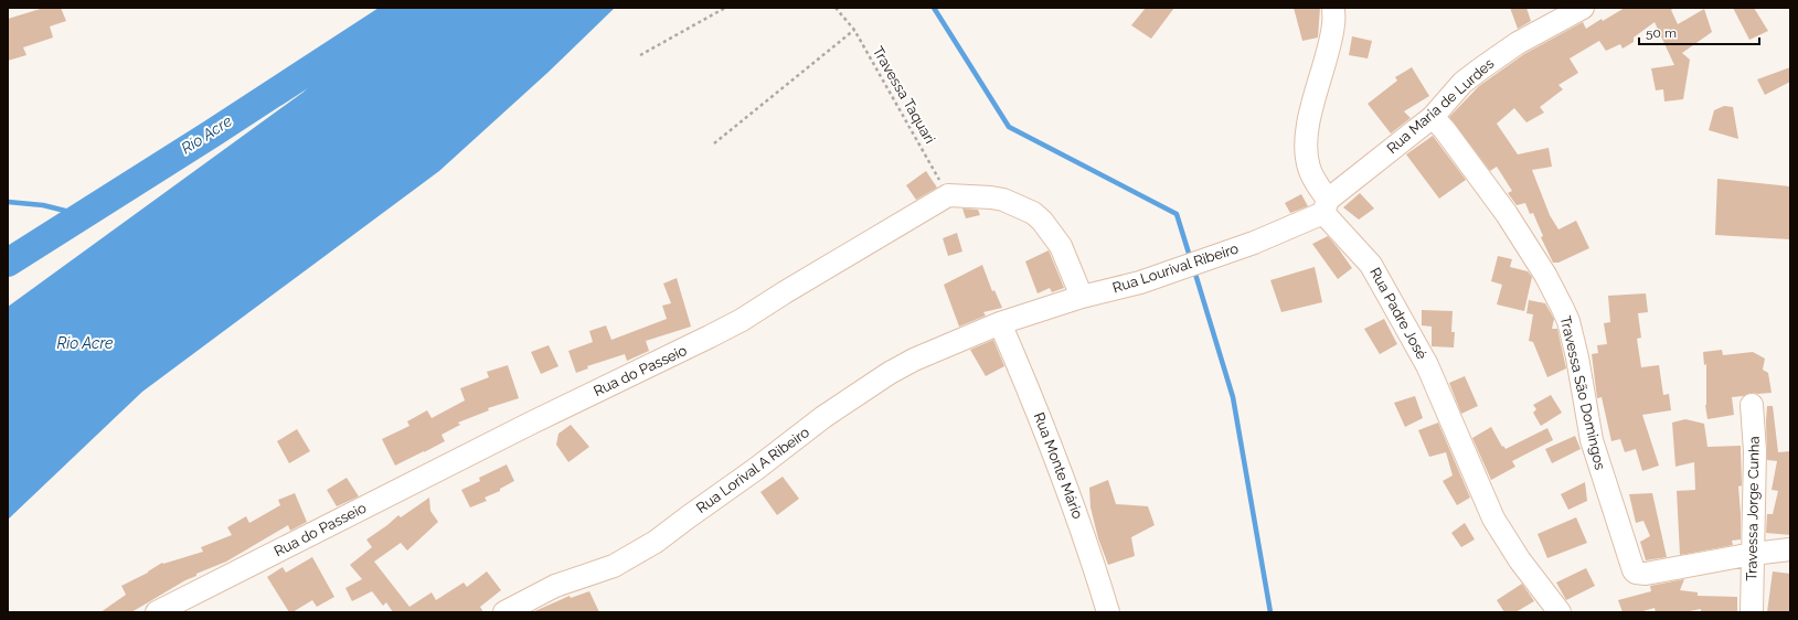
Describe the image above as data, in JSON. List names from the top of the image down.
{
  "streets": {
    "street": [
      "Rua Maria de Lurdes",
      "Rua Lourival Ribeiro",
      "Rua Padre José",
      "Rua do Passeio",
      "Travessa São Domingos",
      "Rua Monte Mário",
      "Rua Lorival A Ribeiro",
      "Travessa Jorge Cunha"
    ],
    "path": ["Travessa Taquari"]
  },
  "crossings": [
    ["Travessa Taquari", "Rua do Passeio"],
    ["Rua Maria de Lurdes", "Rua Lourival Ribeiro"],
    ["Rua Maria de Lurdes", "Rua Padre José"],
    ["Rua Maria de Lurdes", "Travessa São Domingos"],
    ["Rua Lourival Ribeiro", "Rua Padre José"],
    ["Rua Lourival Ribeiro", "Rua Monte Mário"],
    ["Rua Lourival Ribeiro", "Rua Lorival A Ribeiro"],
    ["Travessa São Domingos", "Travessa Jorge Cunha"],
    ["Rua Monte Mário", "Rua Lorival A Ribeiro"]
  ],
  "water": ["Río Acre", "Rio Acre"],
  "scale_bar": "50 m"
}
